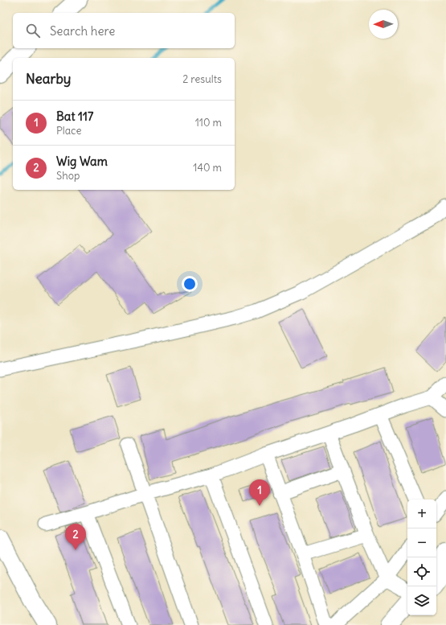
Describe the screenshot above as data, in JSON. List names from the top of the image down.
{
  "north": "left",
  "page": {
    "search": "Search here",
    "heading": ["Nearby", "2 results"],
    "list": [
      {
        "mark": "1",
        "name": "Bat 117",
        "note": "Place",
        "value": "110 m"
      },
      {
        "mark": "2",
        "name": "Wig Wam",
        "note": "Shop",
        "value": "140 m"
      }
    ],
    "pins": ["1", "2"],
    "map_buttons": ["+", "−"]
  }
}
